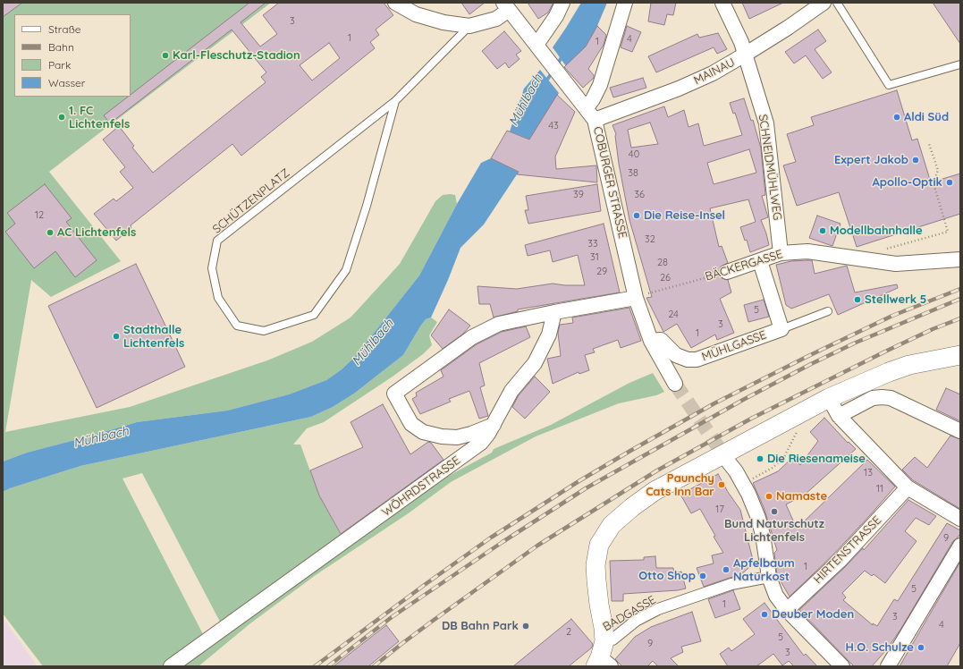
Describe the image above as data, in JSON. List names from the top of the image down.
{
  "streets": {
    "street": [
      "MAINAU",
      "SCHNEIDMÜHLWEG",
      "COBURGER STRASSE",
      "BÄCKERGASSE",
      "MÜHLGASSE",
      "WÖHRDSTRASSE",
      "HIRTENSTRASSE",
      "BADGASSE"
    ],
    "lane": ["SCHÜTZENPLATZ"]
  },
  "crossings": [
    ["MAINAU", "SCHNEIDMÜHLWEG"],
    ["MAINAU", "COBURGER STRASSE"],
    ["SCHNEIDMÜHLWEG", "BÄCKERGASSE"],
    ["COBURGER STRASSE", "BÄCKERGASSE"],
    ["COBURGER STRASSE", "MÜHLGASSE"]
  ],
  "water": ["Mühlbach"],
  "places": [
    "Karl-Fleschutz-Stadion",
    "1. FC Lichtenfels",
    "Aldi Süd",
    "Expert Jakob",
    "Apollo-Optik",
    "Die Reise-Insel",
    "Modellbahnhalle",
    "AC Lichtenfels",
    "Stellwerk 5",
    "Stadthalle Lichtenfels",
    "Die Riesenameise",
    "Paunchy Cats Inn Bar",
    "Namaste",
    "Bund Naturschutz Lichtenfels",
    "Apfelbaum Naturkost",
    "Otto Shop",
    "Deuber Moden",
    "DB Bahn Park",
    "H.O. Schulze"
  ],
  "house_numbers": [
    "3",
    "1",
    "4",
    "1",
    "43",
    "40",
    "38",
    "39",
    "36",
    "12",
    "32",
    "33",
    "31",
    "28",
    "29",
    "26",
    "5",
    "24",
    "3",
    "1",
    "13",
    "11",
    "17",
    "9",
    "1",
    "5",
    "1",
    "3",
    "4",
    "2",
    "5",
    "9",
    "3"
  ],
  "legend": [
    "Straße",
    "Bahn",
    "Park",
    "Wasser"
  ]
}
